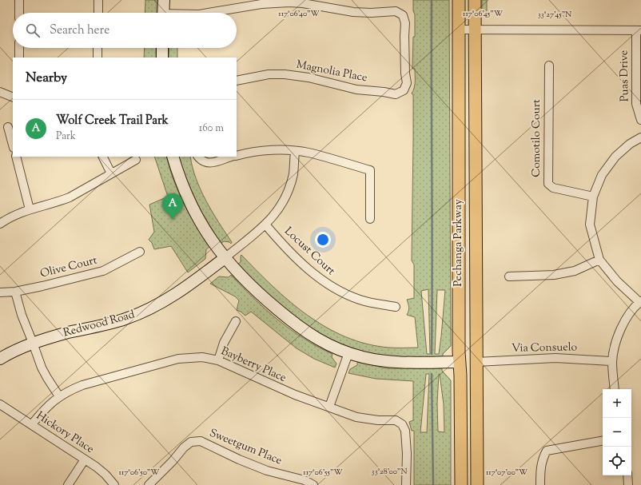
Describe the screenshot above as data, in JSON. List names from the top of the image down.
{
  "streets": {
    "main road": ["Pechanga Parkway"],
    "street": [
      "Magnolia Place",
      "Puas Drive",
      "Comotilo Court",
      "Locust Court",
      "Olive Court",
      "Redwood Road",
      "Via Consuelo",
      "Bayberry Place",
      "Hickory Place",
      "Sweetgum Place"
    ]
  },
  "crossings": [
    ["Pechanga Parkway", "Via Consuelo"],
    ["Bayberry Place", "Hickory Place"]
  ],
  "page": {
    "search": "Search here",
    "heading": "Nearby",
    "list": [
      {
        "mark": "A",
        "name": "Wolf Creek Trail Park",
        "note": "Park",
        "value": "160 m"
      }
    ],
    "pins": "A",
    "map_buttons": ["+", "−"]
  },
  "coordinates": [
    "117°06'40\"W",
    "117°06'45\"W",
    "33°27'45\"N",
    "33°28'00\"N",
    "117°06'50\"W",
    "117°06'55\"W",
    "117°07'00\"W"
  ]
}
